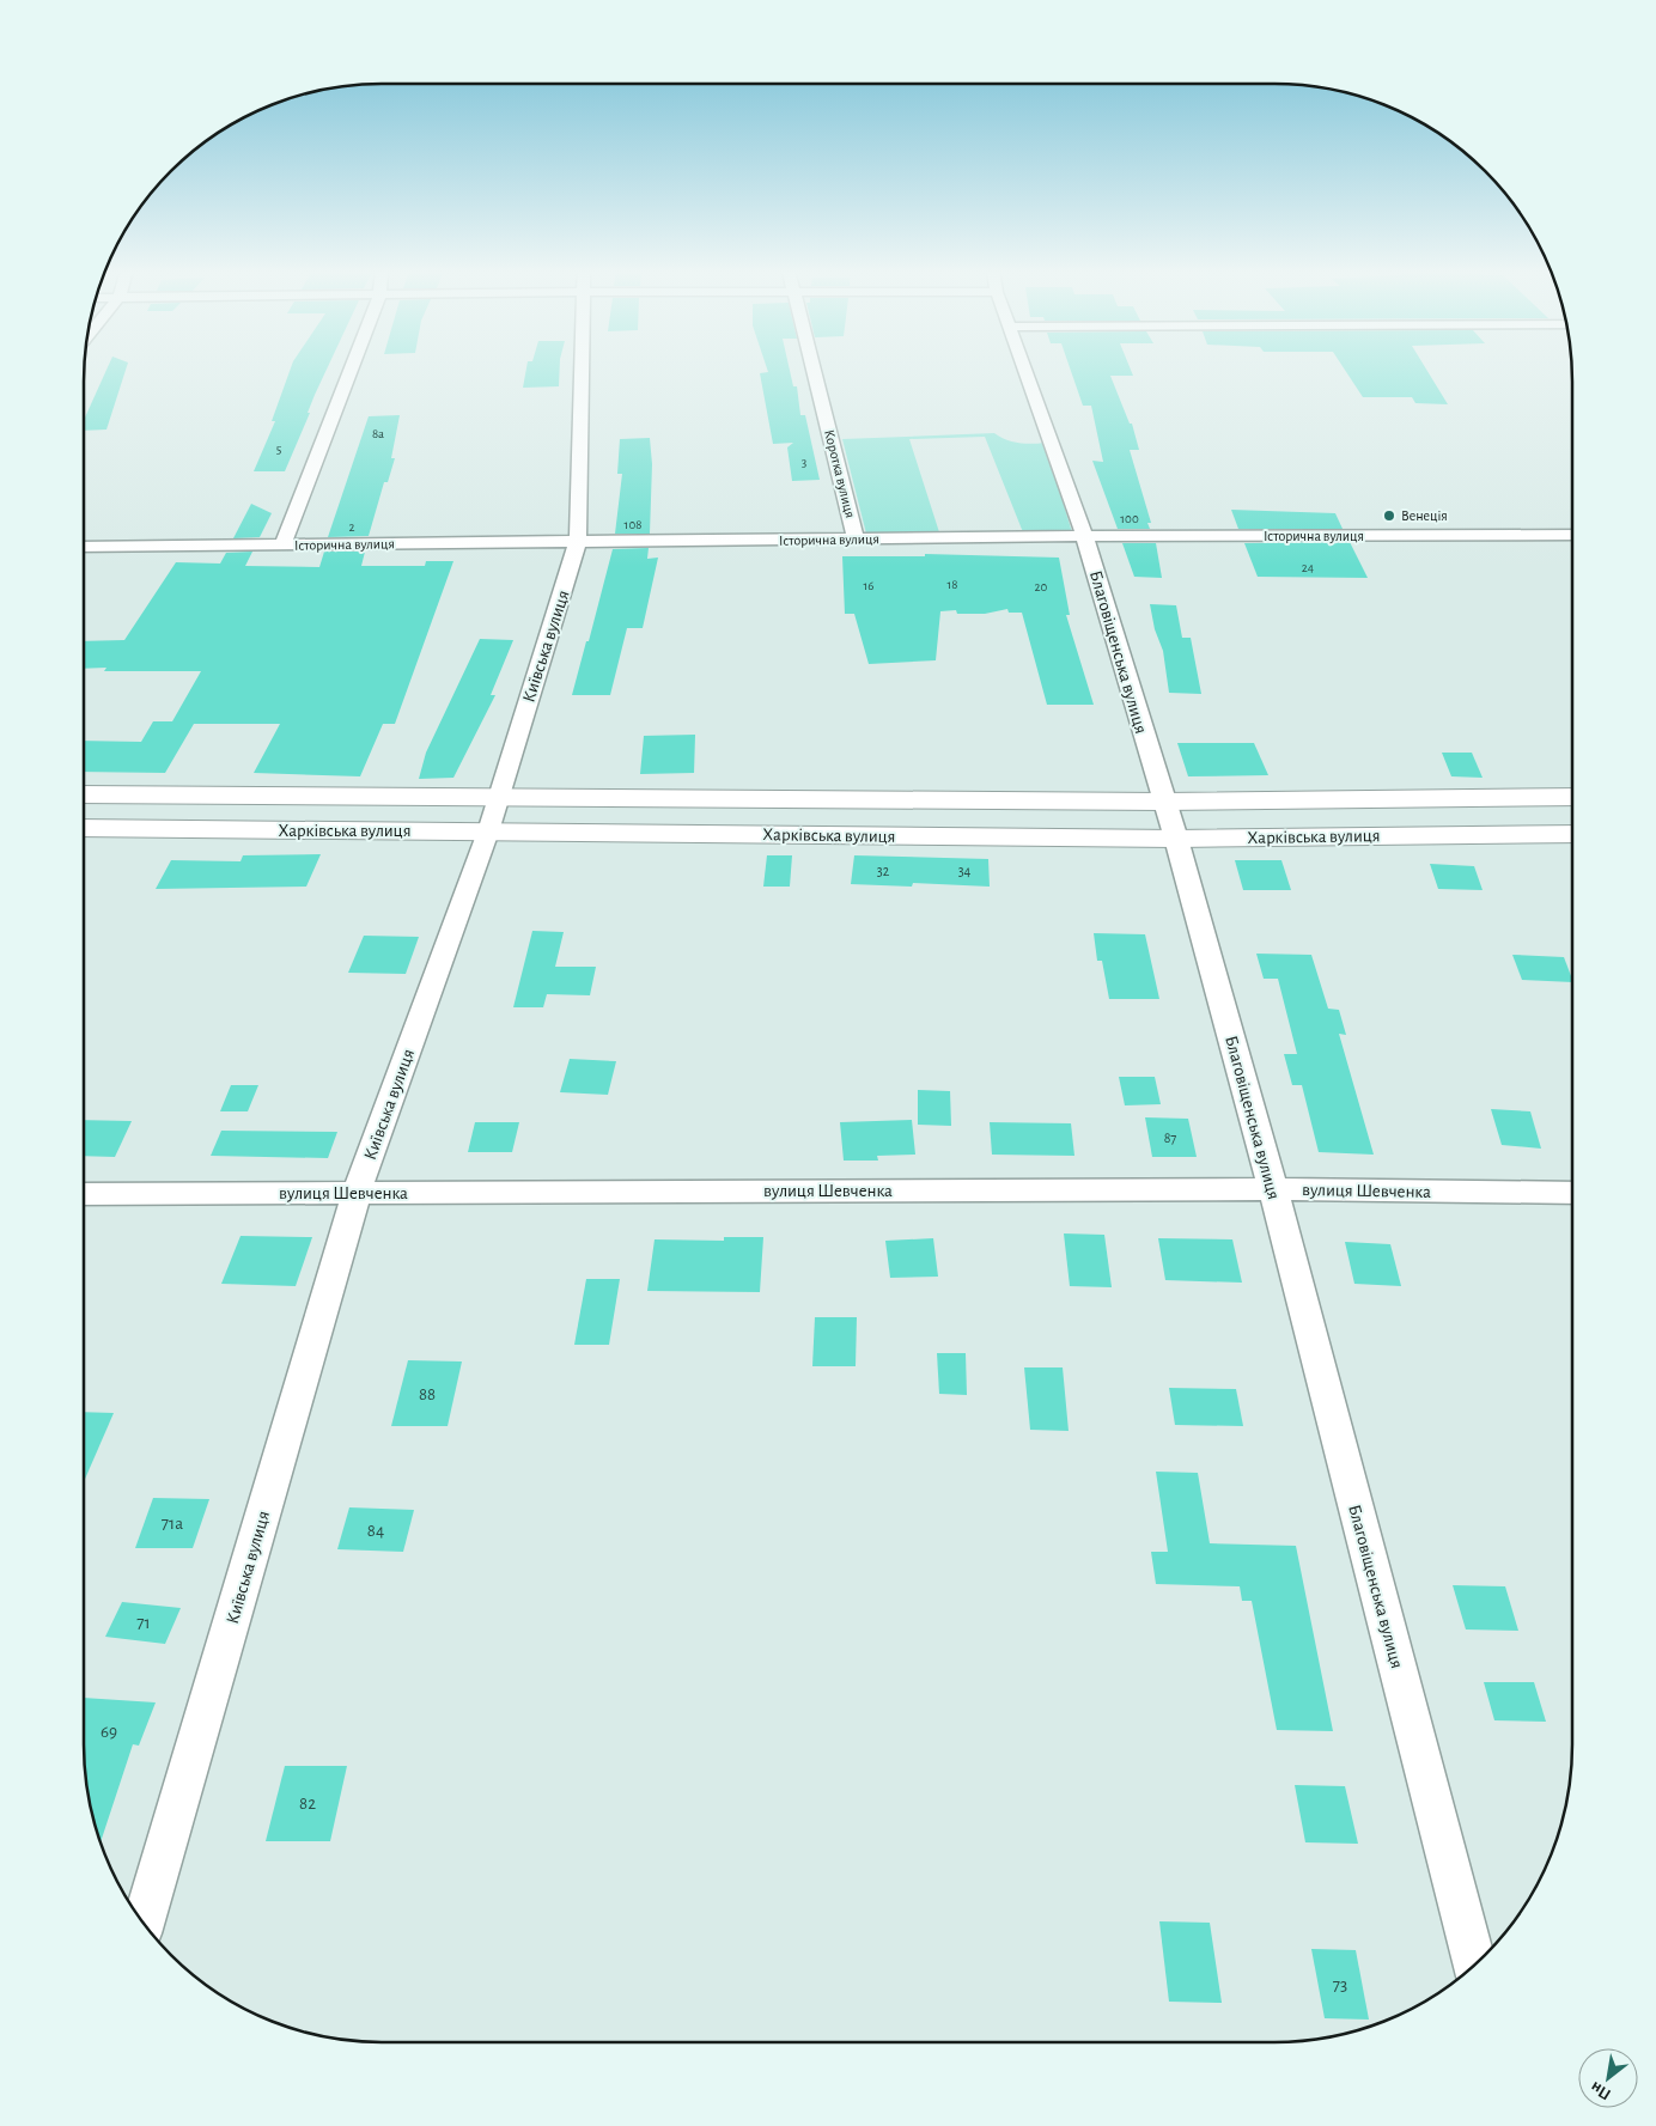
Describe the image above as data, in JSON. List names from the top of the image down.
{
  "streets": {
    "street": [
      "Коротка вулиця",
      "Історична вулиця",
      "Київська вулиця",
      "Благовіщенська вулиця",
      "Харківська вулиця",
      "вулиця Шевченка"
    ]
  },
  "crossings": [
    ["Коротка вулиця", "Історична вулиця"],
    ["Історична вулиця", "Київська вулиця"],
    ["Історична вулиця", "Благовіщенська вулиця"],
    ["Київська вулиця", "Харківська вулиця"],
    ["Київська вулиця", "вулиця Шевченка"],
    ["Благовіщенська вулиця", "Харківська вулиця"],
    ["Благовіщенська вулиця", "вулиця Шевченка"]
  ],
  "places": ["Венеція"],
  "house_numbers": [
    "8а",
    "5",
    "3",
    "100",
    "108",
    "2",
    "24",
    "18",
    "16",
    "20",
    "32",
    "34",
    "87",
    "88",
    "71а",
    "84",
    "71",
    "69",
    "82",
    "73"
  ],
  "north": "bottom left"
}
